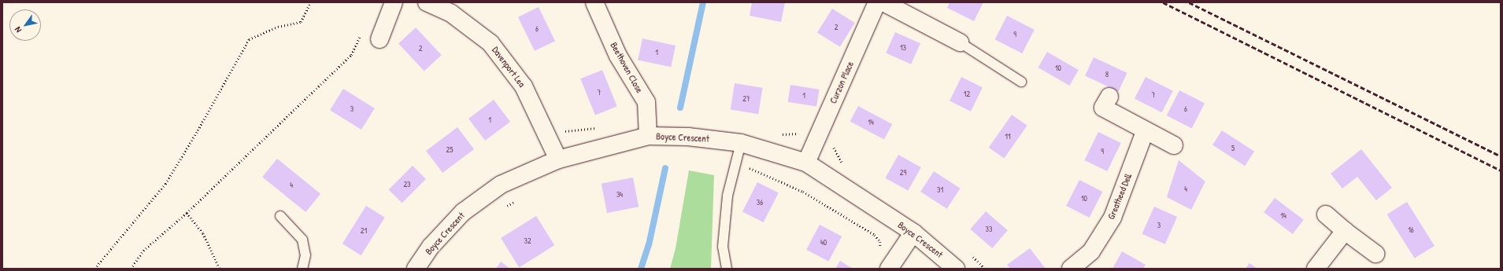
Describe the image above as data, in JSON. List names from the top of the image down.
{
  "streets": {
    "street": [
      "Davenport Lea",
      "Beethoven Close",
      "Curzon Place",
      "Boyce Crescent",
      "Greatheed Dell"
    ]
  },
  "crossings": [
    ["Davenport Lea", "Boyce Crescent"],
    ["Beethoven Close", "Boyce Crescent"],
    ["Curzon Place", "Boyce Crescent"]
  ],
  "house_numbers": [
    "2",
    "6",
    "9",
    "13",
    "2",
    "1",
    "10",
    "8",
    "7",
    "12",
    "7",
    "1",
    "27",
    "3",
    "6",
    "1",
    "14",
    "11",
    "5",
    "25",
    "9",
    "29",
    "23",
    "4",
    "4",
    "31",
    "34",
    "10",
    "36",
    "14",
    "3",
    "33",
    "16",
    "21",
    "32",
    "40"
  ],
  "north": "bottom left"
}
